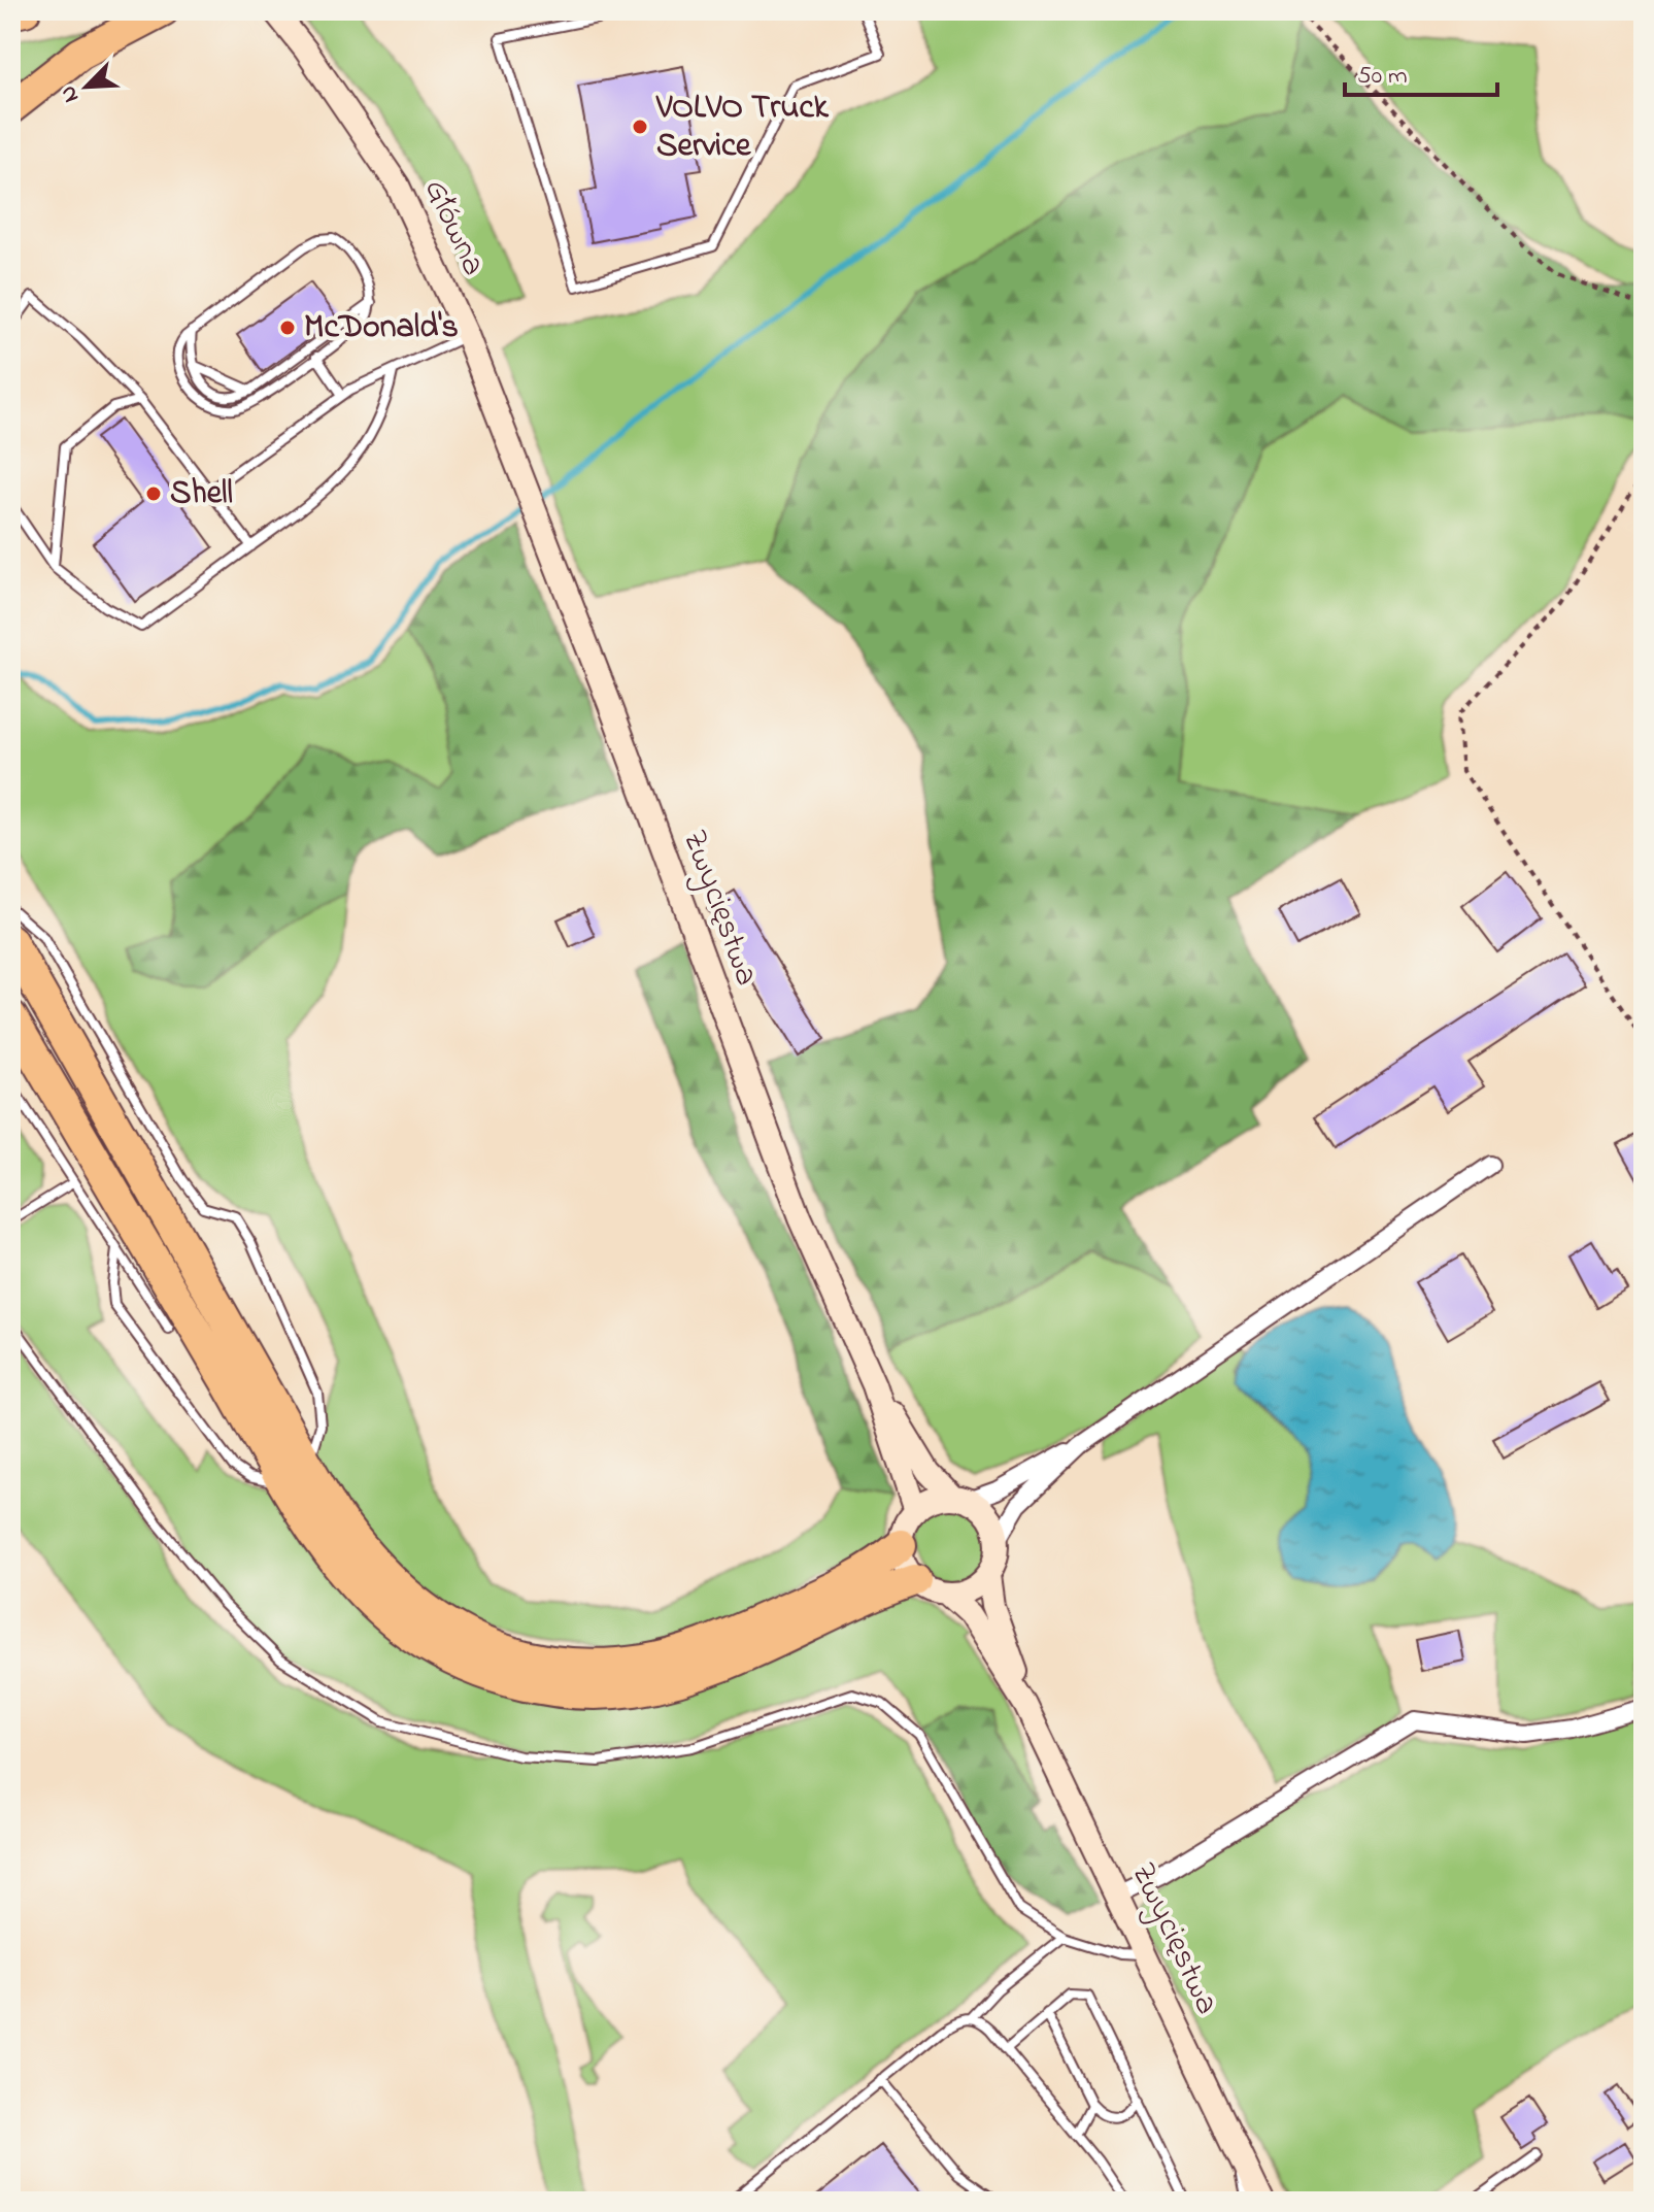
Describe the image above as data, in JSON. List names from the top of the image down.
{
  "streets": {
    "main road": ["Główna", "Zwycięstwa"]
  },
  "crossings": [
    ["Główna", "Zwycięstwa"]
  ],
  "places": ["VOLVO Truck Service", "McDonald's", "Shell"],
  "scale_bar": "50 m",
  "north": "bottom left"
}
